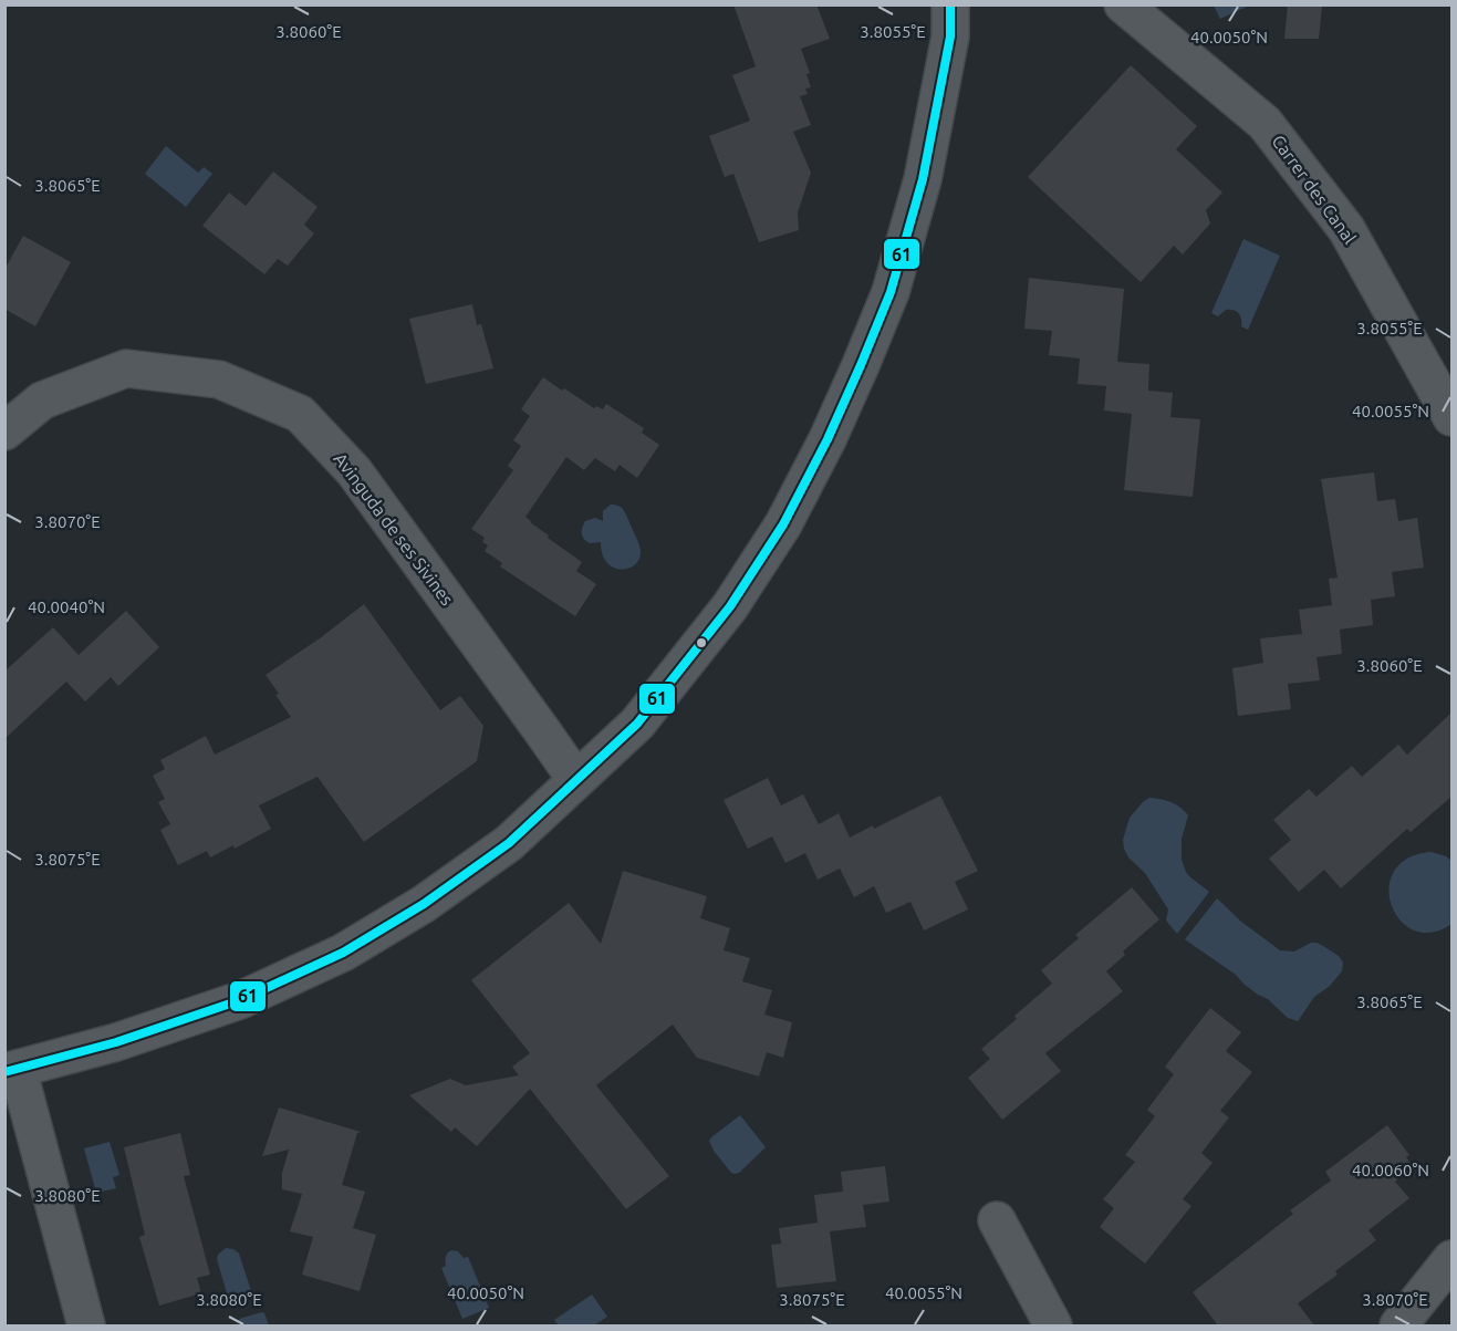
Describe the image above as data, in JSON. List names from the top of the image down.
{
  "streets": {
    "street": ["Carrer des Canal", "Avinguda de ses Sivines"]
  },
  "lines": ["transit line 61"],
  "coordinates": [
    "3.8060°E",
    "3.8055°E",
    "40.0050°N",
    "3.8065°E",
    "40.0055°N",
    "3.8070°E",
    "40.0040°N",
    "3.8075°E",
    "40.0060°N",
    "3.8080°E"
  ]
}
